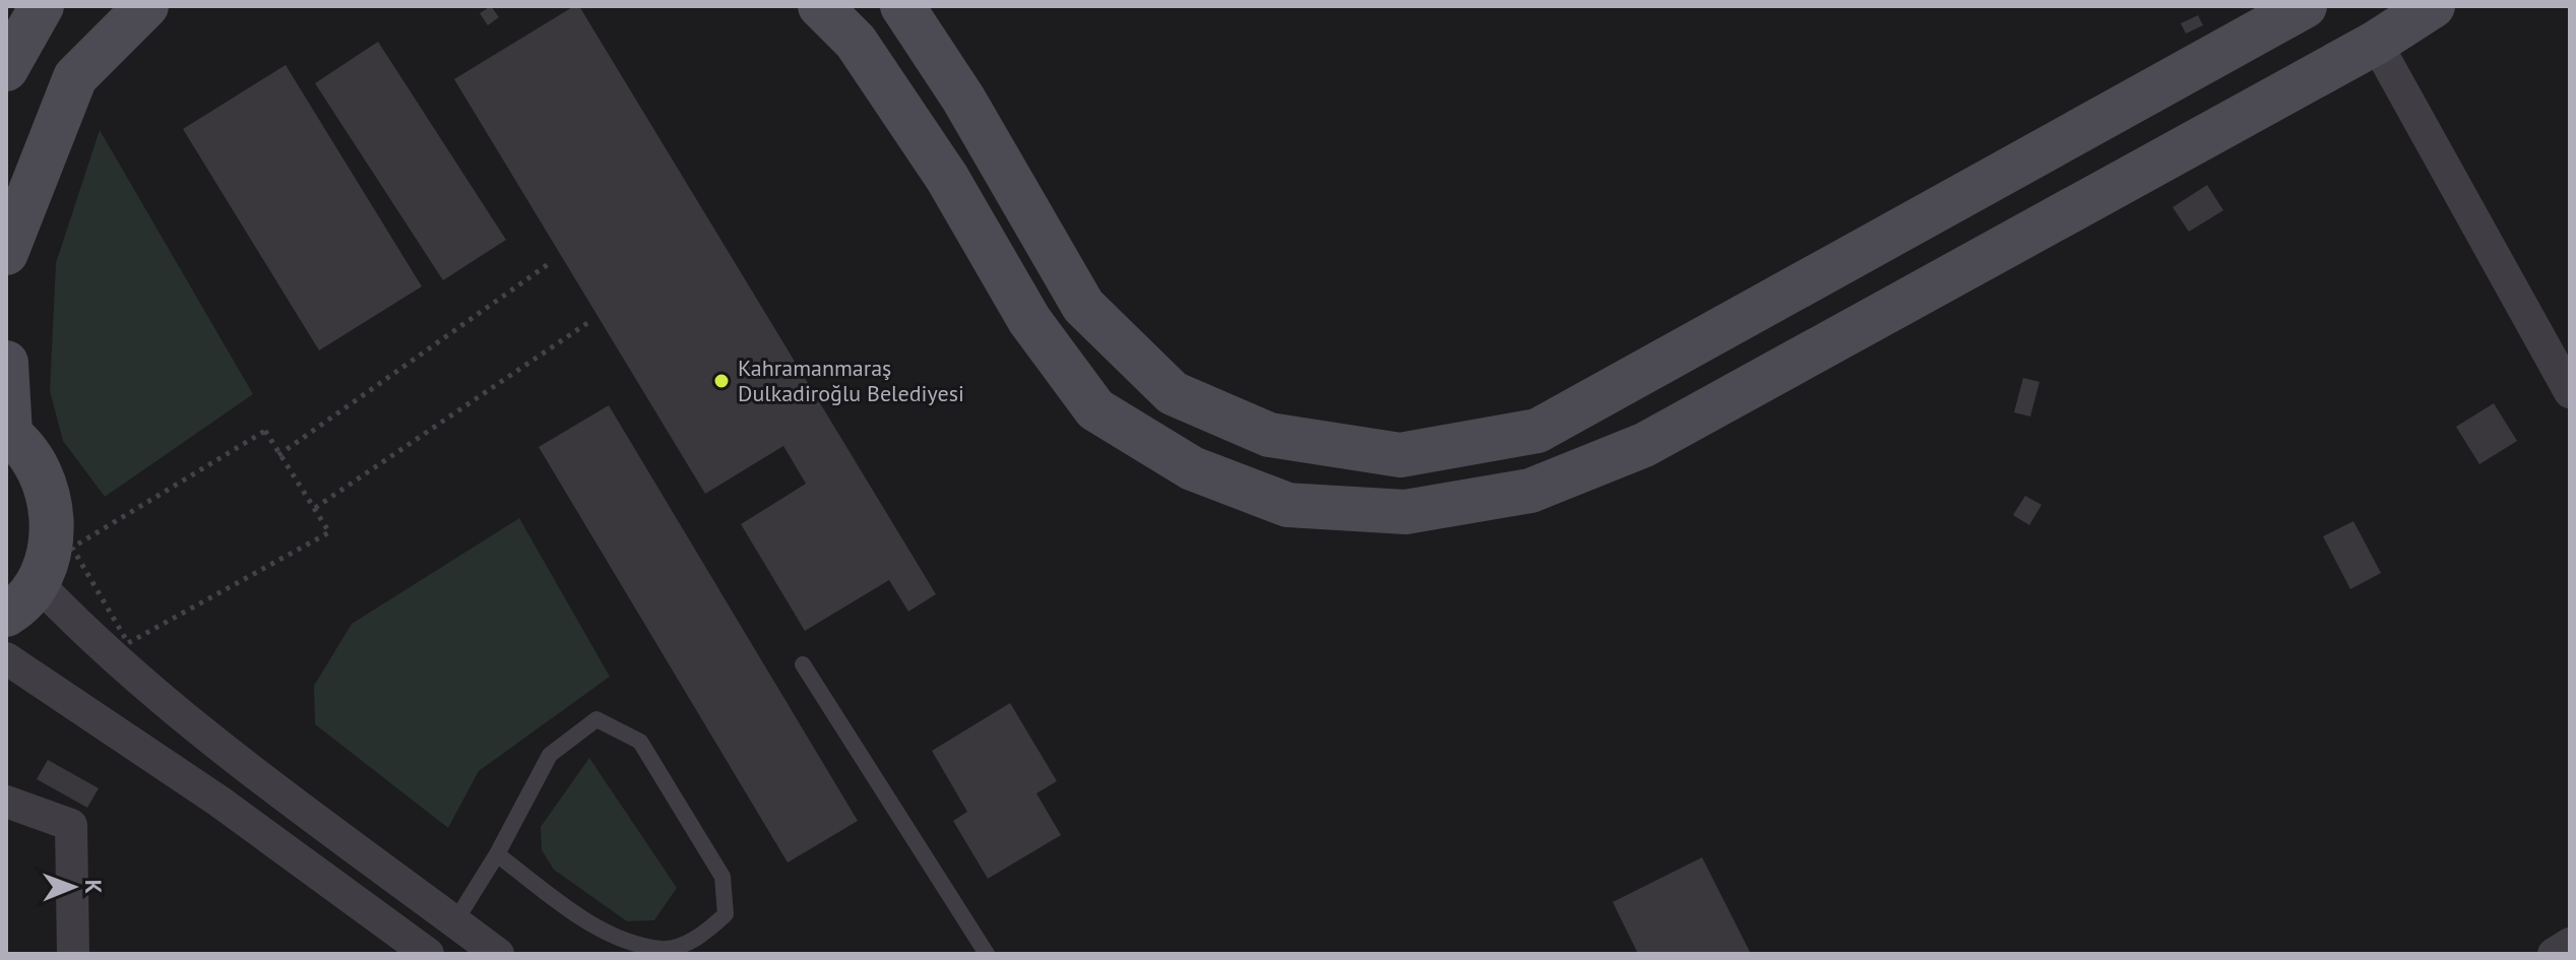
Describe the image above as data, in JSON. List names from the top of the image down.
{
  "places": ["Kahramanmaraş Dulkadiroğlu Belediyesi"],
  "north": "right"
}
